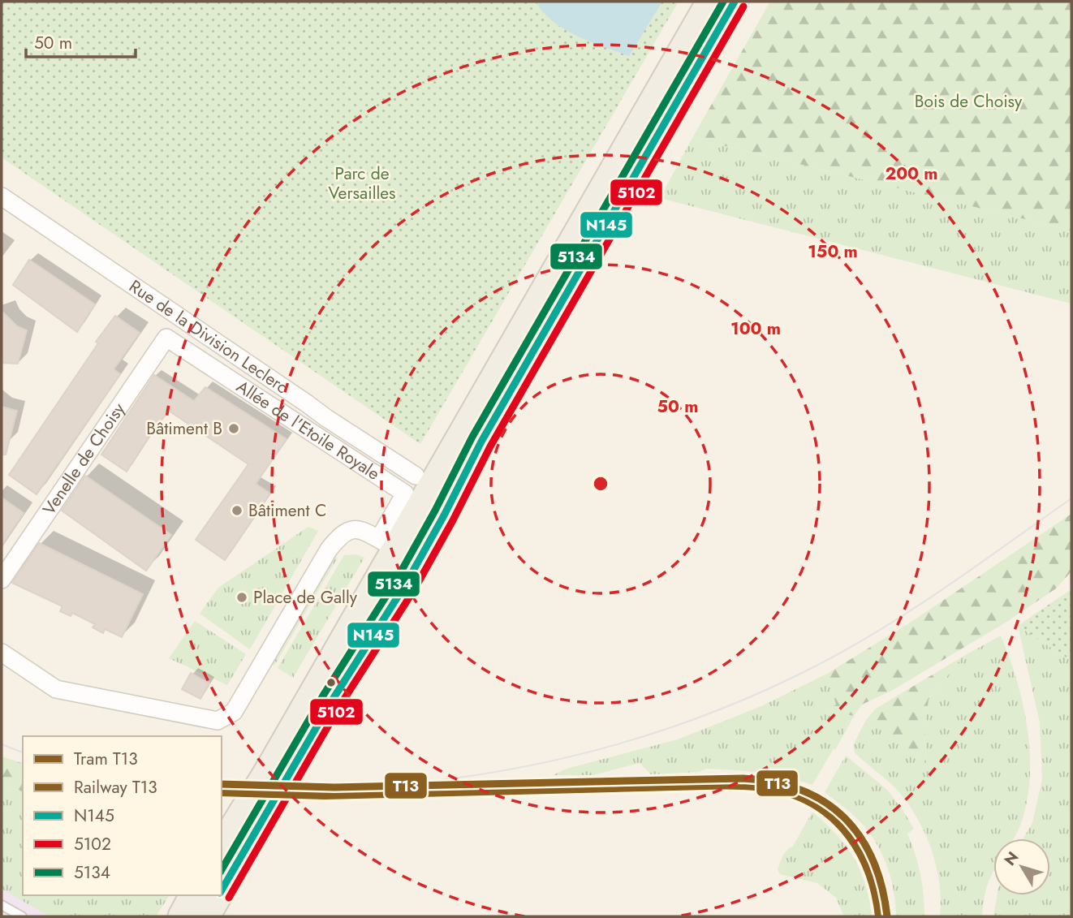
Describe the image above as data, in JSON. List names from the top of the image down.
{
  "streets": {
    "street": ["Rue de la Division Leclerc", "Allée de l'Etoile Royale", "Venelle de Choisy"]
  },
  "crossings": [
    ["Allée de l'Etoile Royale", "Venelle de Choisy"]
  ],
  "parks": ["Bois de Choisy", "Parc de Versailles"],
  "places": ["Bâtiment B", "Bâtiment C", "Place de Gally"],
  "lines": [
    "transit line N145",
    "transit line 5134",
    "transit line 5102",
    "tram line T13",
    "rail line T13"
  ],
  "legend": [
    "Tram T13",
    "Railway T13",
    "N145",
    "5102",
    "5134"
  ],
  "scale_bar": "50 m",
  "north": "top left",
  "rings": [
    "200 m",
    "150 m",
    "100 m",
    "50 m"
  ]
}
